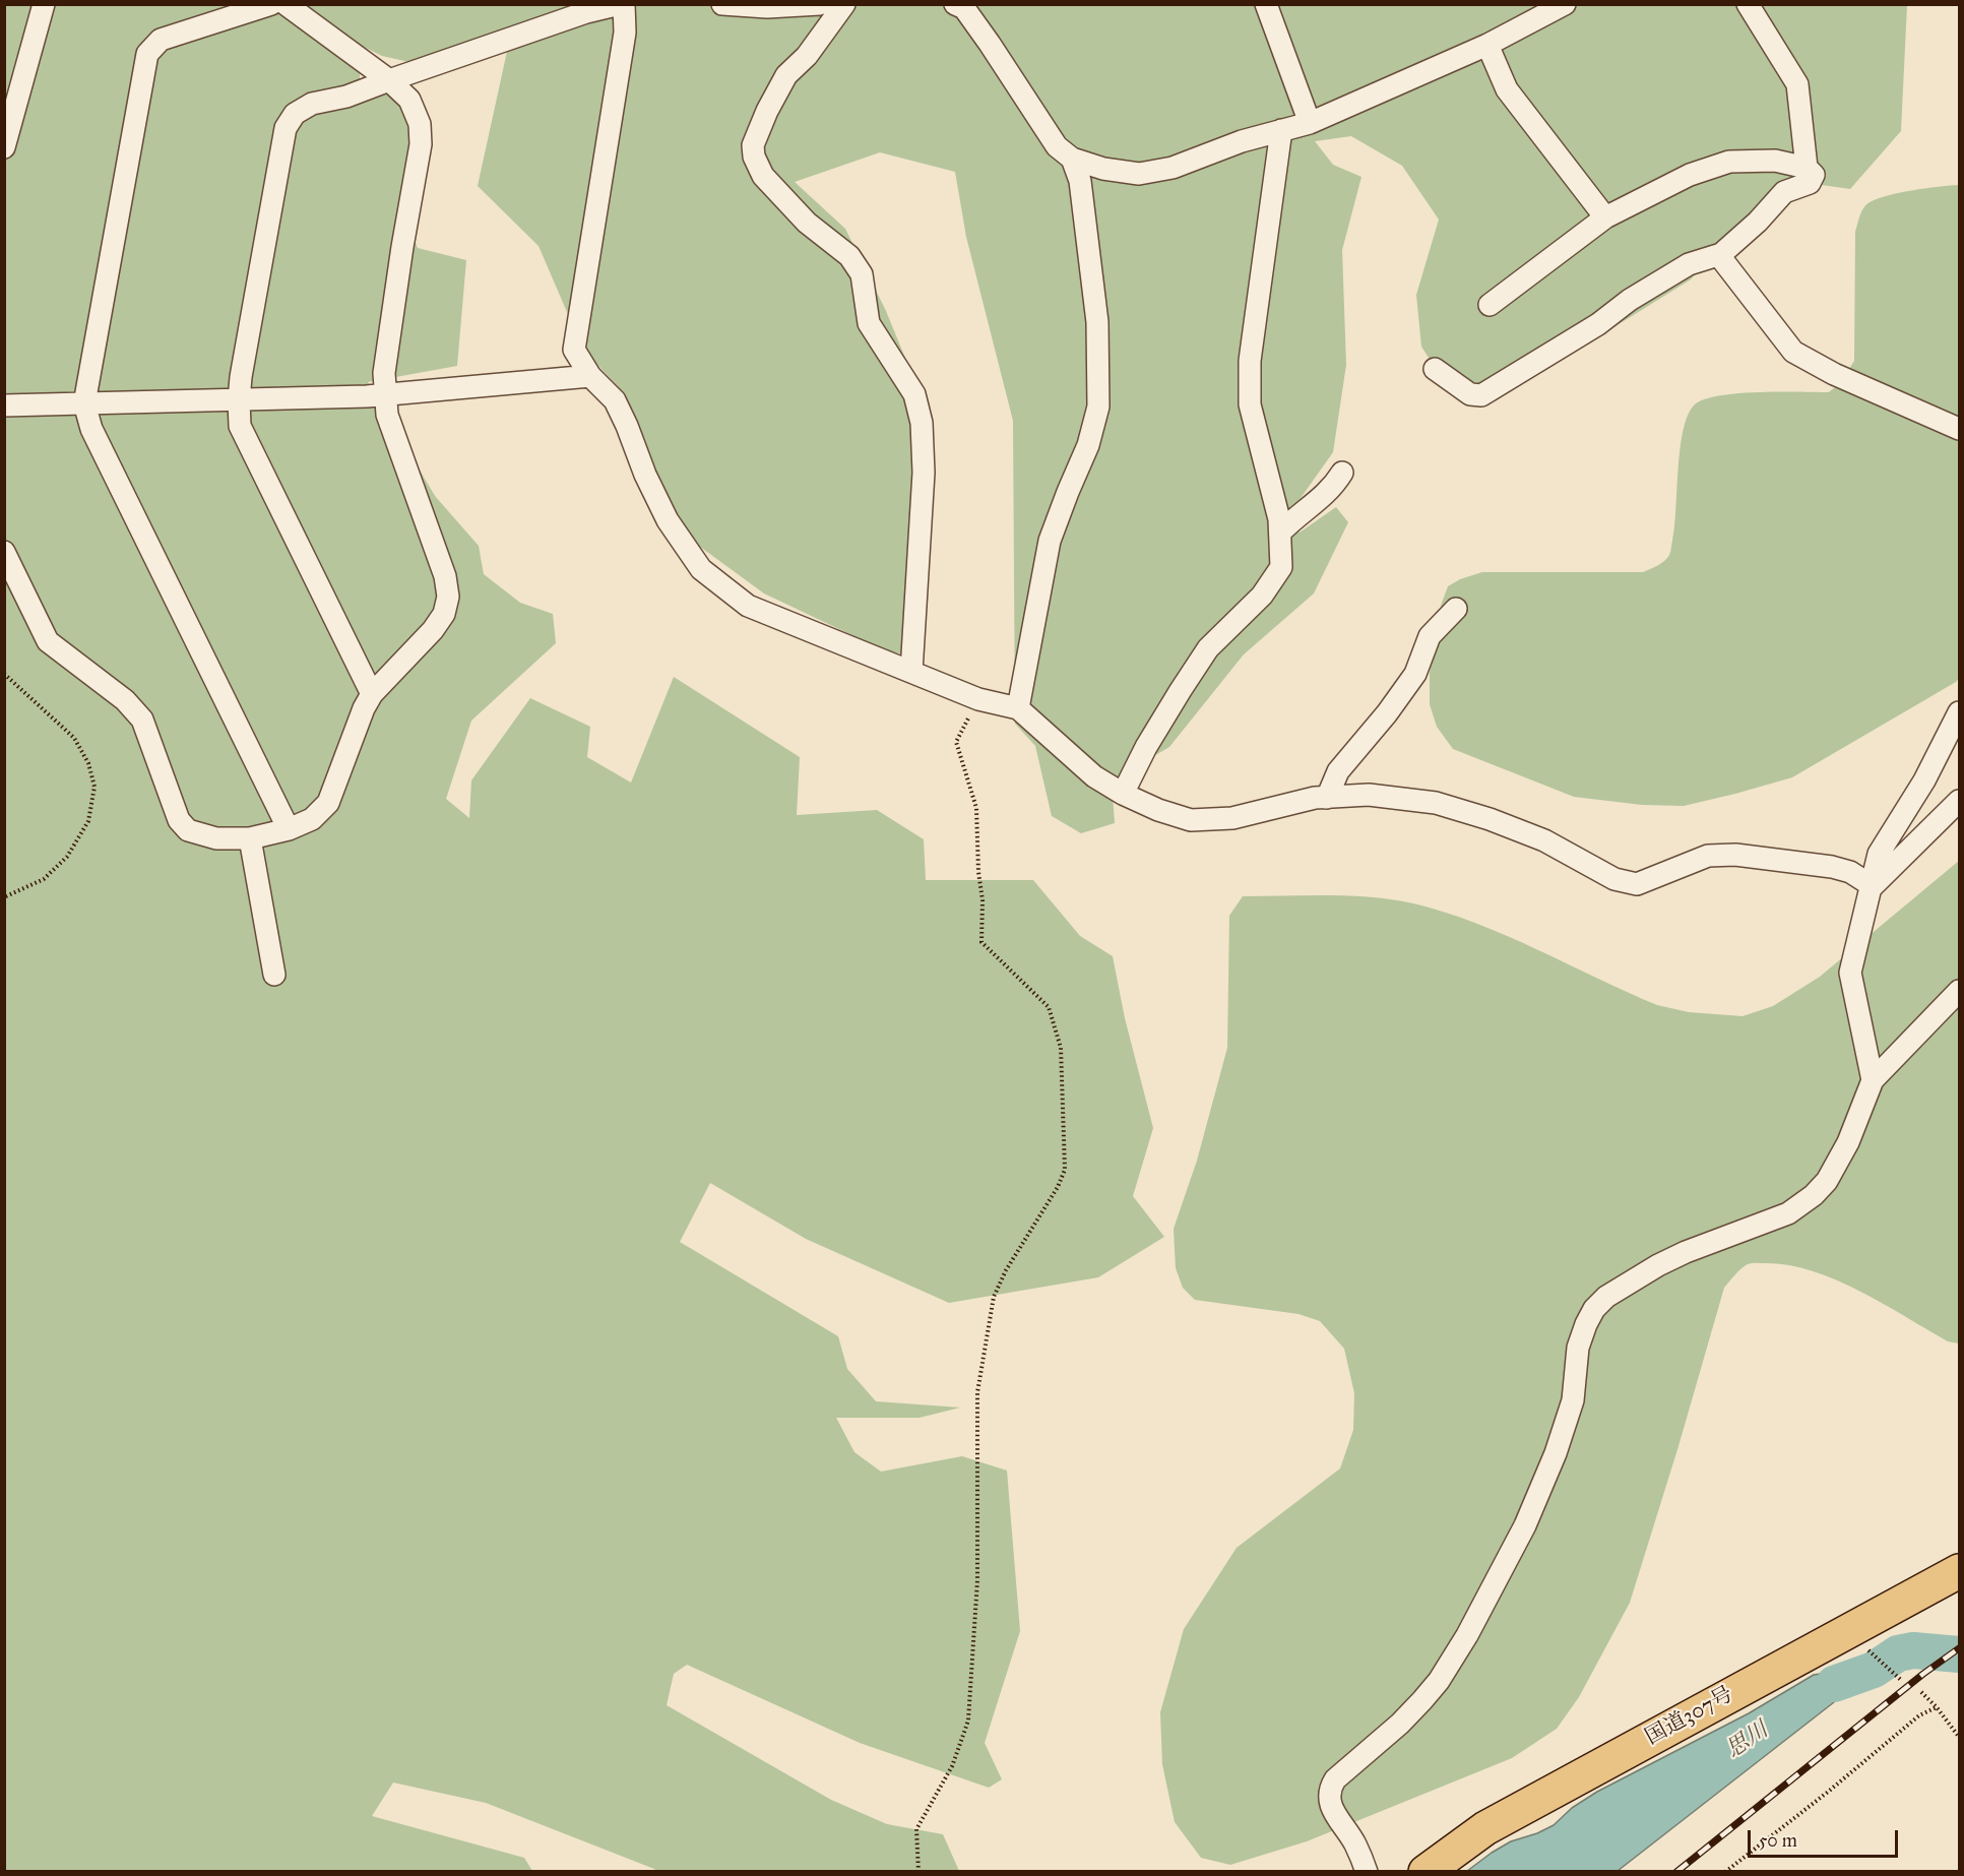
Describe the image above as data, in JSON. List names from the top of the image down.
{
  "streets": {
    "highway": ["国道307号"]
  },
  "water": ["思川"],
  "scale_bar": "50 m"
}
